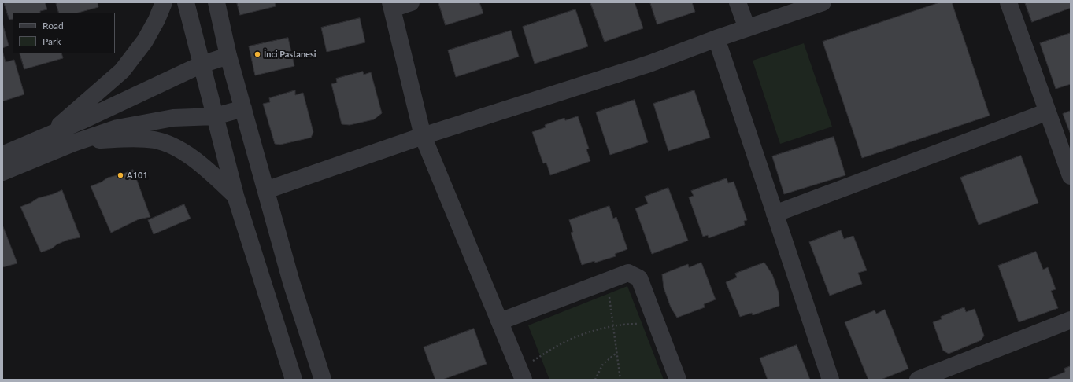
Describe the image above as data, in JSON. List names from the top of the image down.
{
  "places": ["İnci Pastanesi", "A101"],
  "legend": ["Road", "Park"]
}
